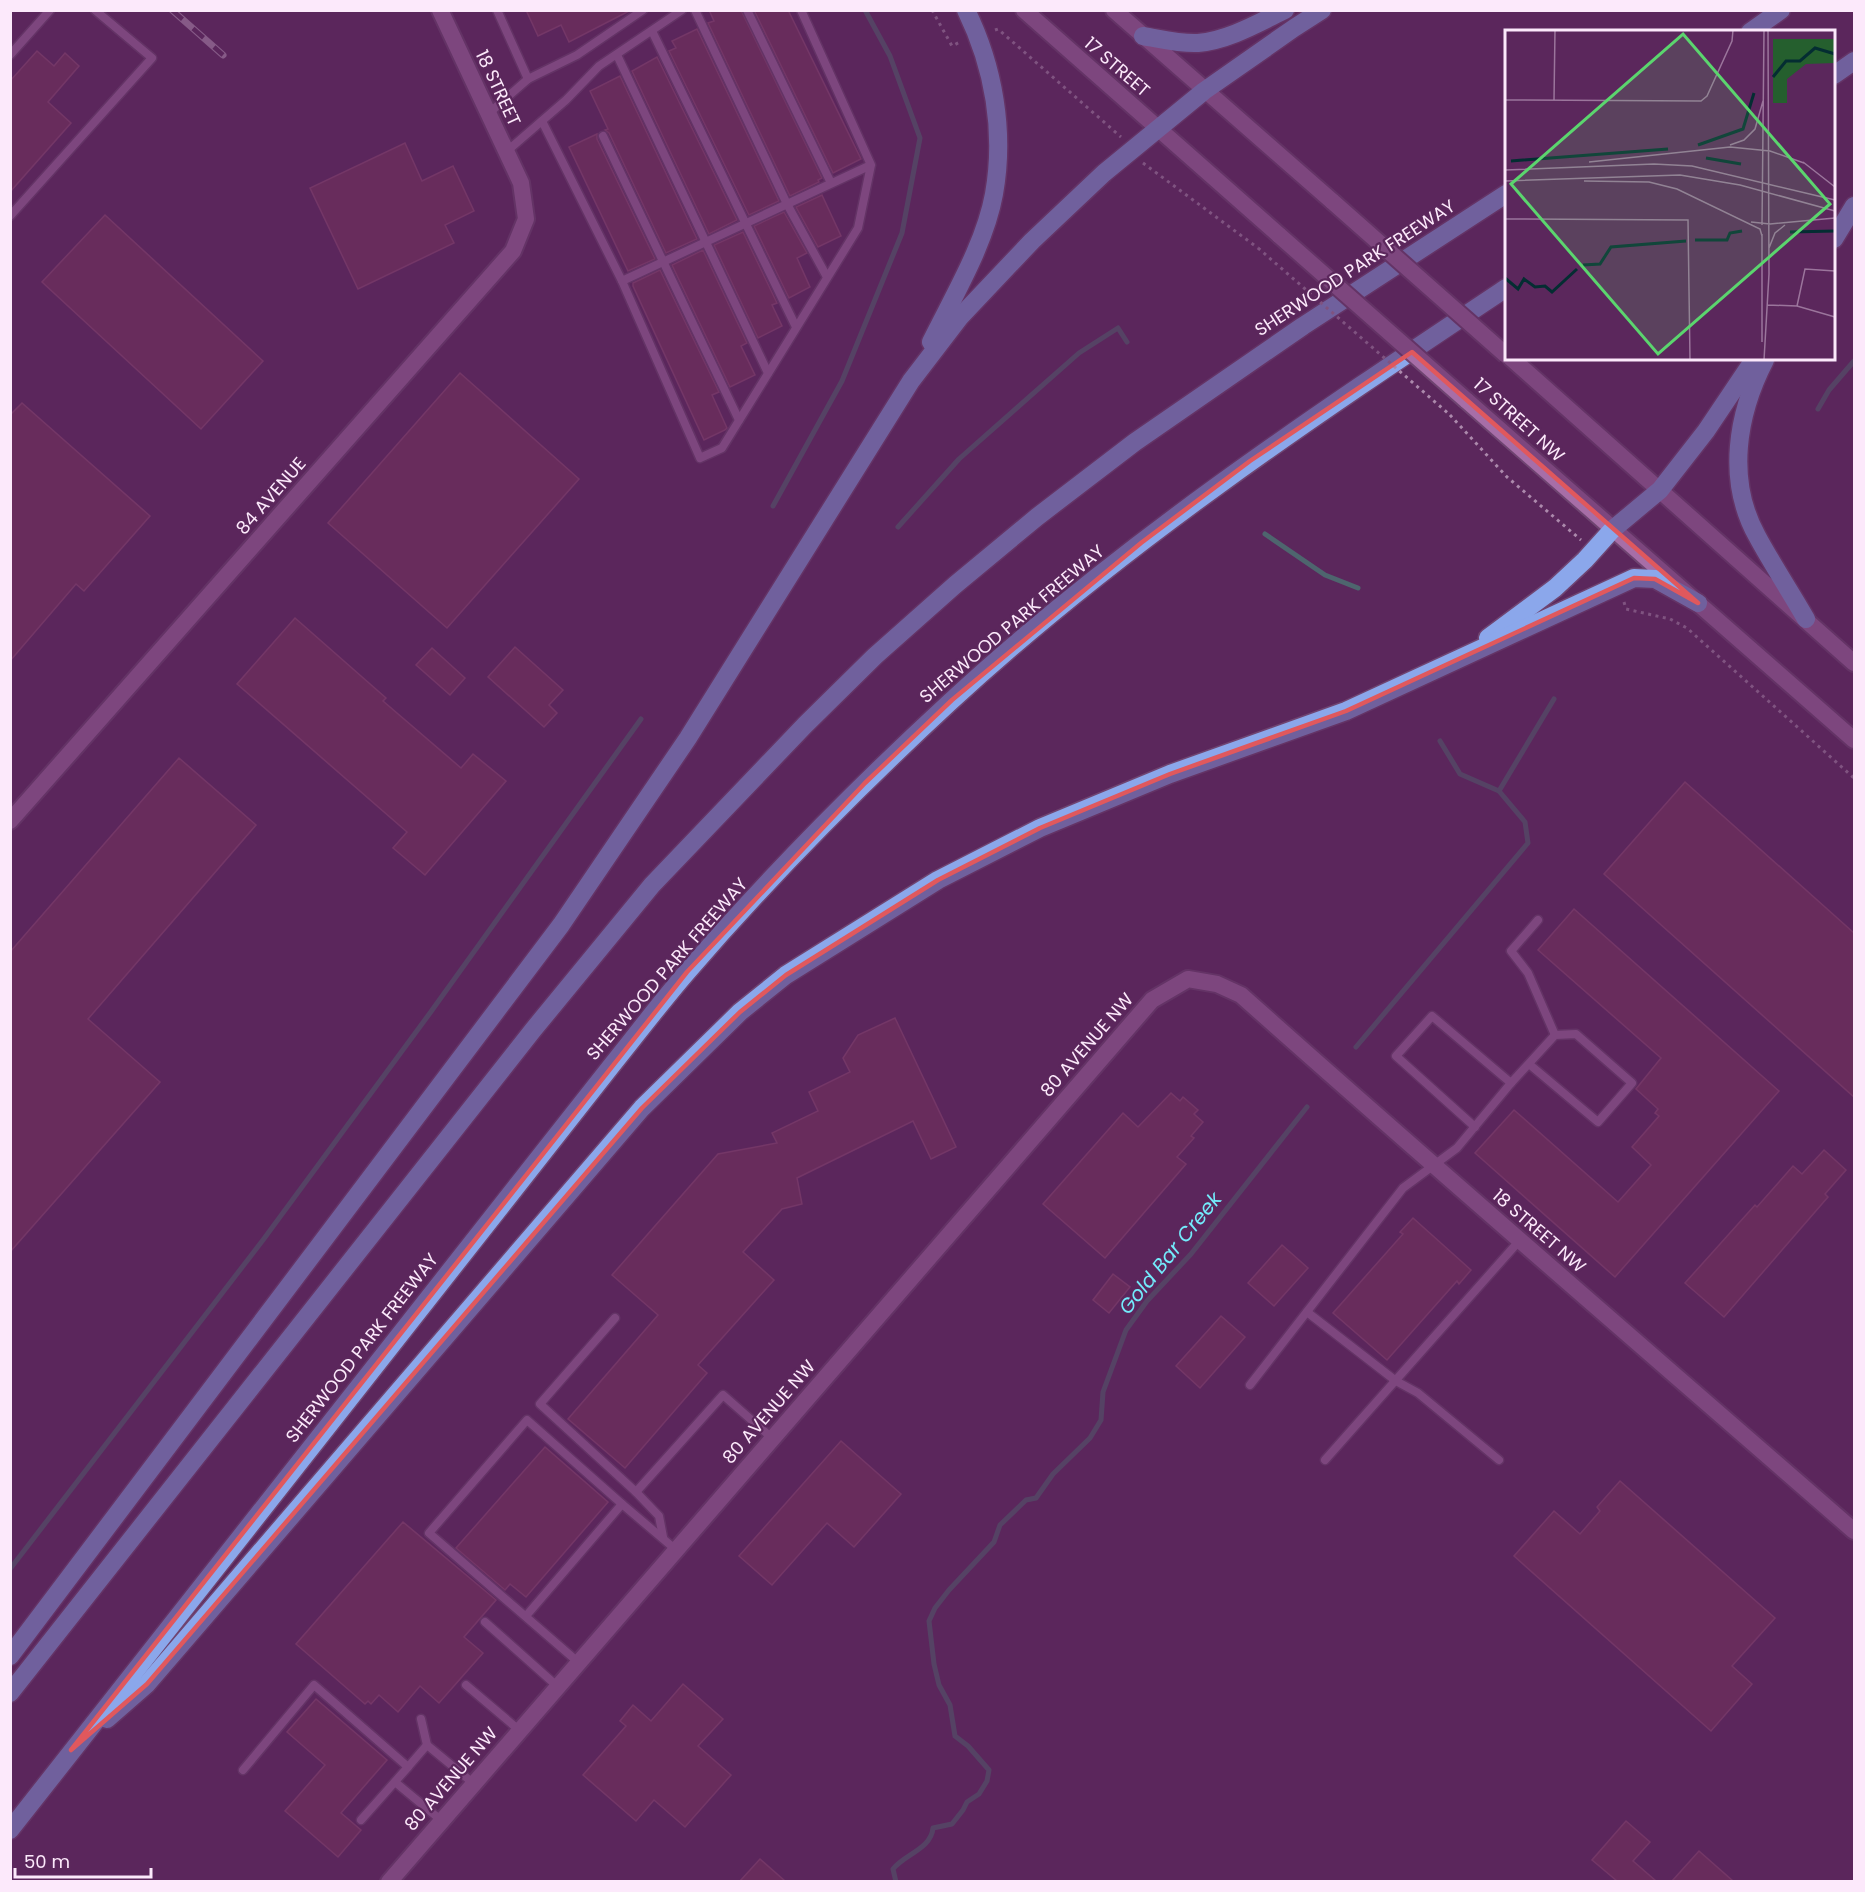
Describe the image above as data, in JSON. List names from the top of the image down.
{
  "streets": {
    "highway": ["SHERWOOD PARK FREEWAY"],
    "street": [
      "17 STREET",
      "18 STREET",
      "17 STREET NW",
      "84 AVENUE",
      "80 AVENUE NW",
      "18 STREET NW"
    ]
  },
  "crossings": [
    ["17 STREET", "17 STREET NW"],
    ["18 STREET", "84 AVENUE"],
    ["80 AVENUE NW", "18 STREET NW"]
  ],
  "water": ["Gold Bar Creek"],
  "scale_bar": "50 m"
}
